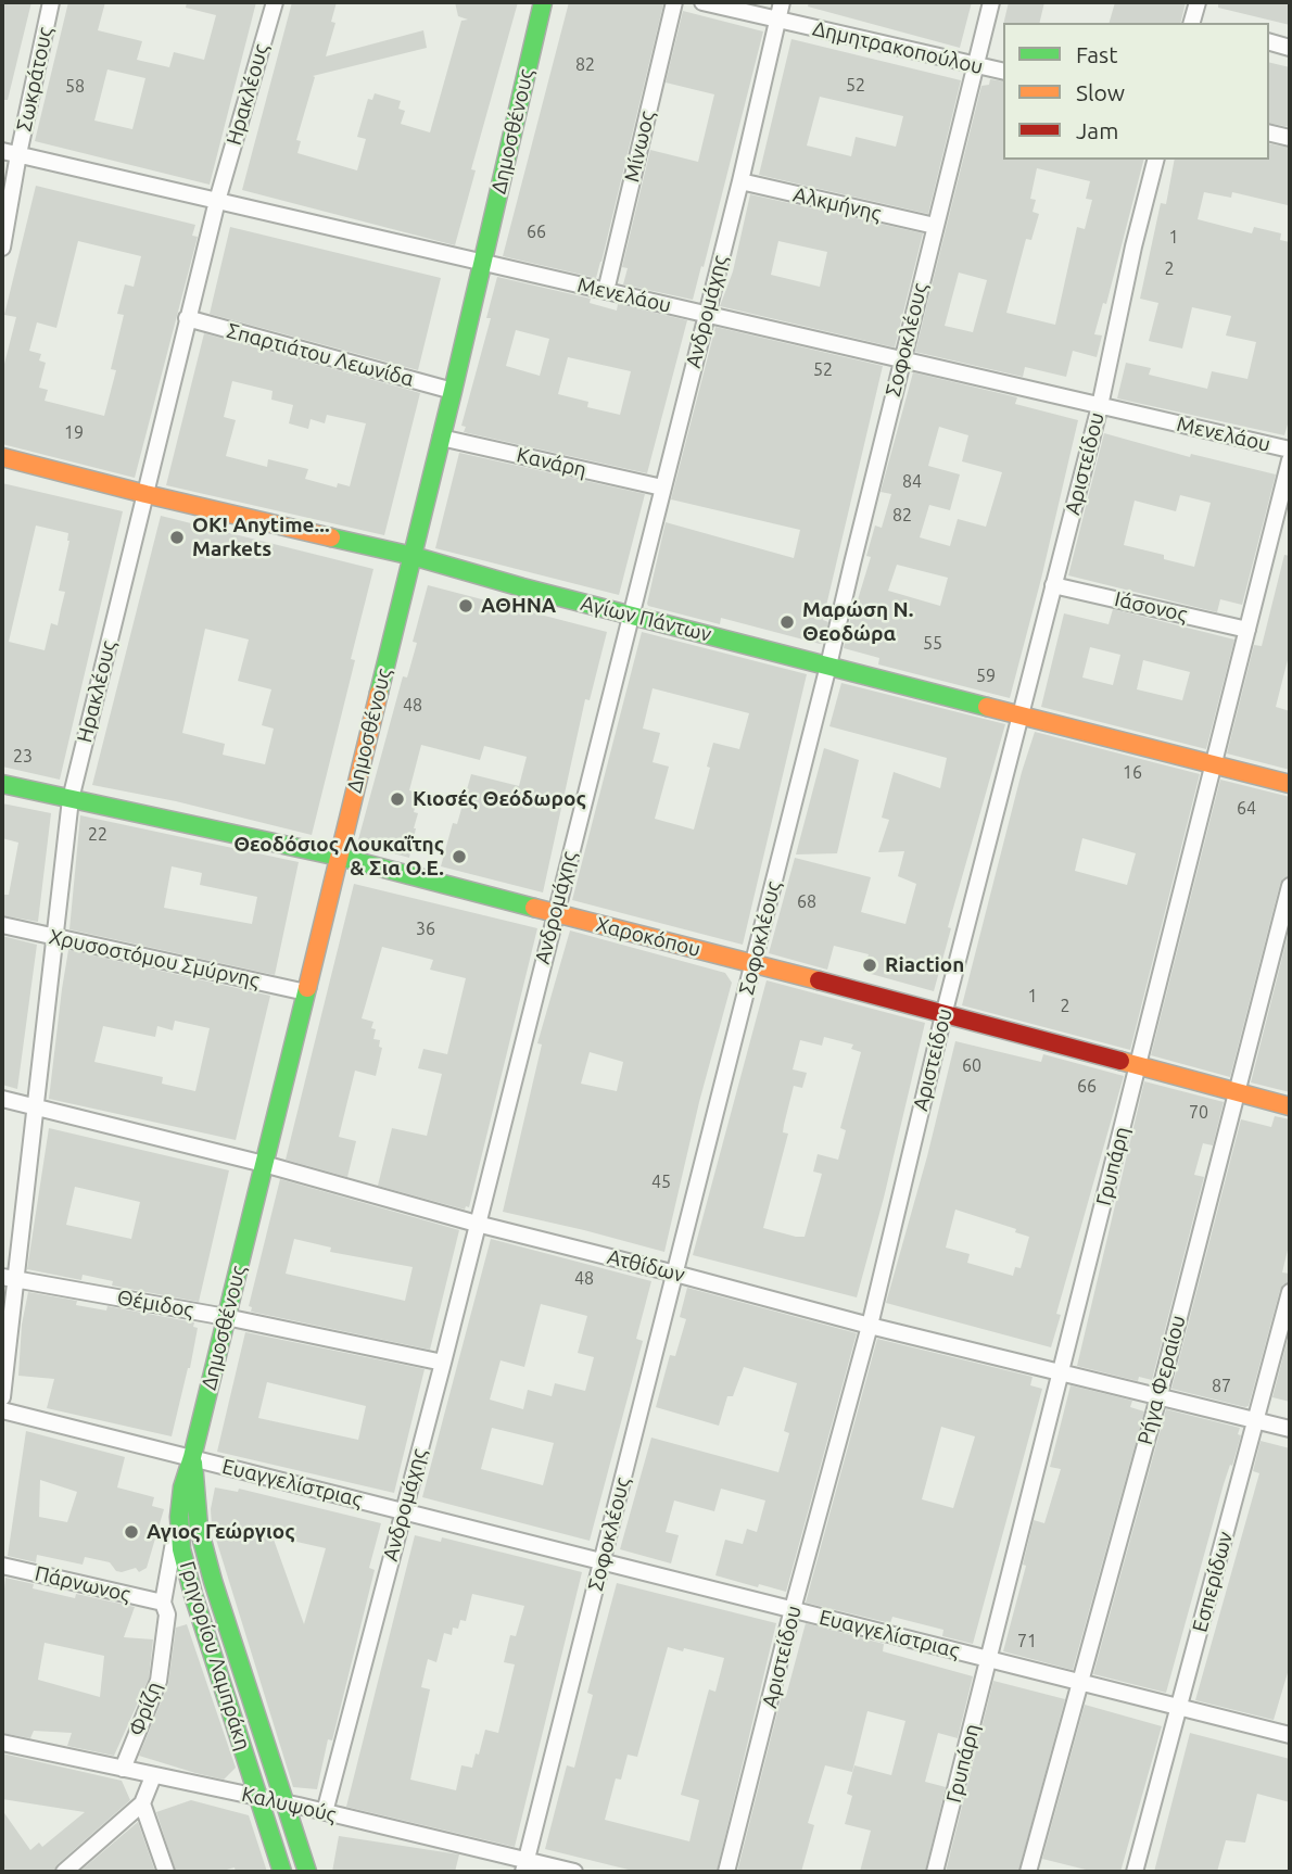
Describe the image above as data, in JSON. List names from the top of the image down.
{
  "streets": {
    "street": [
      "Δημητρακοπούλου",
      "Σωκράτους",
      "Ηρακλέους",
      "Δημοσθένους",
      "Μίνωος",
      "Αλκμήνης",
      "Μενελάου",
      "Ανδρομάχης",
      "Σοφοκλέους",
      "Σπαρτιάτου Λεωνίδα",
      "Κανάρη",
      "Αριστείδου",
      "Ιάσονος",
      "Αγίων Πάντων",
      "Χαροκόπου",
      "Χρυσοστόμου Σμύρνης",
      "Γρυπάρη",
      "Ατθίδων",
      "Θέμιδος",
      "Ρήγα Φεραίου",
      "Ευαγγελίστριας",
      "Εσπερίδων",
      "Πάρνωνος",
      "Γρηγορίου Λαμπράκη",
      "Φρίζη",
      "Καλυψούς"
    ]
  },
  "crossings": [
    ["Δημητρακοπούλου", "Ανδρομάχης"],
    ["Δημητρακοπούλου", "Σοφοκλέους"],
    ["Σωκράτους", "Μενελάου"],
    ["Ηρακλέους", "Μενελάου"],
    ["Ηρακλέους", "Σπαρτιάτου Λεωνίδα"],
    ["Ηρακλέους", "Αγίων Πάντων"],
    ["Ηρακλέους", "Χαροκόπου"],
    ["Ηρακλέους", "Χρυσοστόμου Σμύρνης"],
    ["Ηρακλέους", "Ατθίδων"],
    ["Ηρακλέους", "Θέμιδος"],
    ["Δημοσθένους", "Μενελάου"],
    ["Δημοσθένους", "Σπαρτιάτου Λεωνίδα"],
    ["Δημοσθένους", "Κανάρη"],
    ["Δημοσθένους", "Αγίων Πάντων"],
    ["Δημοσθένους", "Χαροκόπου"],
    ["Δημοσθένους", "Χρυσοστόμου Σμύρνης"],
    ["Δημοσθένους", "Ατθίδων"],
    ["Δημοσθένους", "Θέμιδος"],
    ["Δημοσθένους", "Ευαγγελίστριας"],
    ["Δημοσθένους", "Γρηγορίου Λαμπράκη"],
    ["Μίνωος", "Μενελάου"],
    ["Αλκμήνης", "Ανδρομάχης"],
    ["Αλκμήνης", "Σοφοκλέους"],
    ["Μενελάου", "Ανδρομάχης"],
    ["Μενελάου", "Σοφοκλέους"],
    ["Μενελάου", "Αριστείδου"],
    ["Ανδρομάχης", "Κανάρη"],
    ["Ανδρομάχης", "Αγίων Πάντων"],
    ["Ανδρομάχης", "Χαροκόπου"],
    ["Ανδρομάχης", "Ατθίδων"],
    ["Ανδρομάχης", "Θέμιδος"],
    ["Ανδρομάχης", "Ευαγγελίστριας"],
    ["Ανδρομάχης", "Καλυψούς"],
    ["Σοφοκλέους", "Αγίων Πάντων"],
    ["Σοφοκλέους", "Χαροκόπου"],
    ["Σοφοκλέους", "Ατθίδων"],
    ["Σοφοκλέους", "Ευαγγελίστριας"],
    ["Σοφοκλέους", "Καλυψούς"],
    ["Αριστείδου", "Ιάσονος"],
    ["Αριστείδου", "Αγίων Πάντων"],
    ["Αριστείδου", "Χαροκόπου"],
    ["Αριστείδου", "Ατθίδων"],
    ["Αριστείδου", "Ευαγγελίστριας"],
    ["Ιάσονος", "Γρυπάρη"],
    ["Αγίων Πάντων", "Γρυπάρη"],
    ["Χαροκόπου", "Γρυπάρη"],
    ["Χαροκόπου", "Ρήγα Φεραίου"],
    ["Γρυπάρη", "Ατθίδων"],
    ["Γρυπάρη", "Ευαγγελίστριας"],
    ["Ατθίδων", "Ρήγα Φεραίου"],
    ["Ατθίδων", "Εσπερίδων"],
    ["Ρήγα Φεραίου", "Ευαγγελίστριας"],
    ["Ευαγγελίστριας", "Εσπερίδων"],
    ["Ευαγγελίστριας", "Γρηγορίου Λαμπράκη"],
    ["Πάρνωνος", "Φρίζη"],
    ["Γρηγορίου Λαμπράκη", "Φρίζη"],
    ["Γρηγορίου Λαμπράκη", "Καλυψούς"],
    ["Φρίζη", "Καλυψούς"]
  ],
  "places": [
    "OK! Anytime... Markets",
    "ΑΘΗΝΑ",
    "Μαρώση Ν. Θεοδώρα",
    "Κιοσές Θεόδωρος",
    "Θεοδόσιος Λουκαΐτης & Σια Ο.Ε.",
    "Riaction",
    "Αγιος Γεώργιος"
  ],
  "house_numbers": [
    "82",
    "52",
    "58",
    "66",
    "1",
    "2",
    "52",
    "19",
    "84",
    "82",
    "55",
    "59",
    "48",
    "23",
    "16",
    "64",
    "22",
    "68",
    "36",
    "1",
    "2",
    "60",
    "66",
    "70",
    "45",
    "48",
    "87",
    "71"
  ],
  "legend": ["Fast", "Slow", "Jam"]
}
